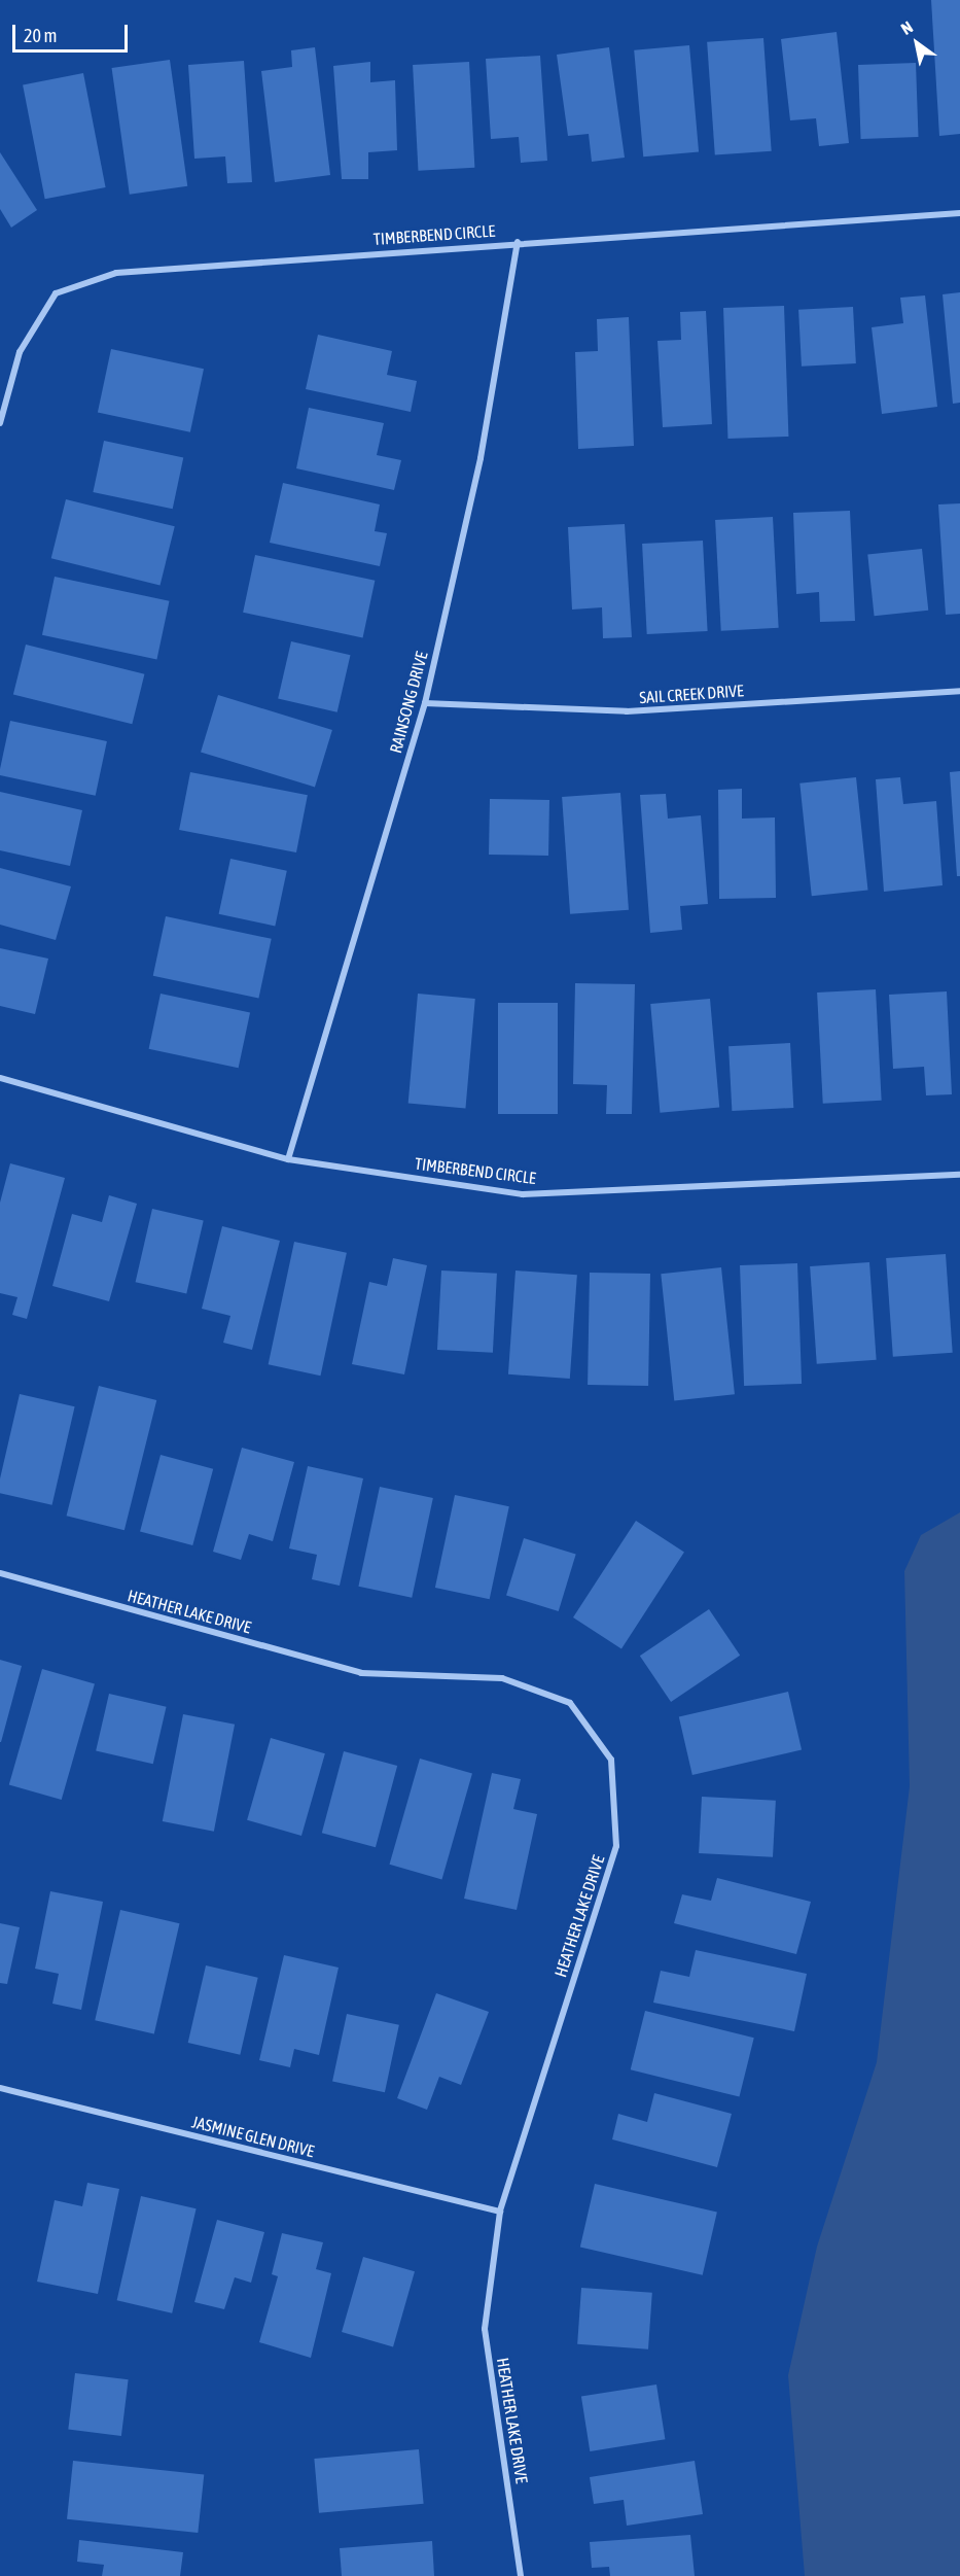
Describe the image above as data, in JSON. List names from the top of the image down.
{
  "streets": {
    "street": [
      "TIMBERBEND CIRCLE",
      "SAIL CREEK DRIVE",
      "RAINSONG DRIVE",
      "HEATHER LAKE DRIVE",
      "JASMINE GLEN DRIVE"
    ]
  },
  "crossings": [
    ["TIMBERBEND CIRCLE", "RAINSONG DRIVE"],
    ["SAIL CREEK DRIVE", "RAINSONG DRIVE"],
    ["HEATHER LAKE DRIVE", "JASMINE GLEN DRIVE"]
  ],
  "scale_bar": "20 m",
  "north": "top left"
}
